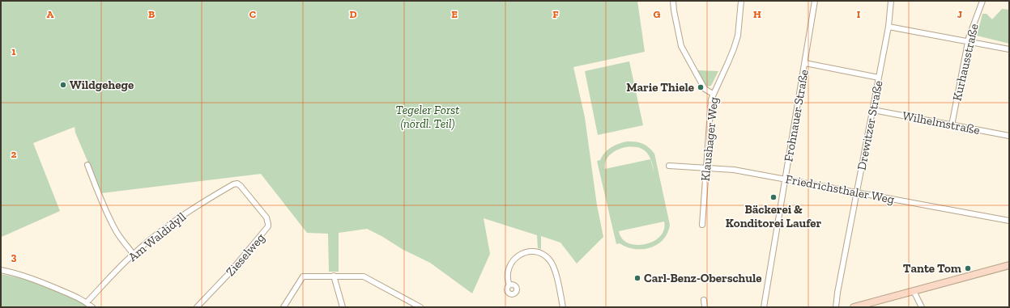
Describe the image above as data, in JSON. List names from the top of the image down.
{
  "streets": {
    "street": [
      "Kurhausstraße",
      "Frohnauer Straße",
      "Wilhelmstraße",
      "Drewitzer Straße",
      "Klaushager Weg",
      "Friedrichsthaler Weg",
      "Am Waldidyll",
      "Zieselweg"
    ]
  },
  "crossings": [
    ["Kurhausstraße", "Wilhelmstraße"],
    ["Frohnauer Straße", "Friedrichsthaler Weg"],
    ["Wilhelmstraße", "Drewitzer Straße"],
    ["Drewitzer Straße", "Friedrichsthaler Weg"],
    ["Klaushager Weg", "Friedrichsthaler Weg"],
    ["Am Waldidyll", "Zieselweg"]
  ],
  "parks": ["Tegeler Forst (nördl. Teil)"],
  "places": [
    "Wildgehege",
    "Marie Thiele",
    "Bäckerei & Konditorei Laufer",
    "Tante Tom",
    "Carl-Benz-Oberschule"
  ],
  "grid": {
    "columns": [
      "A",
      "B",
      "C",
      "D",
      "E",
      "F",
      "G",
      "H",
      "I",
      "J"
    ],
    "rows": ["1", "2", "3"]
  }
}
